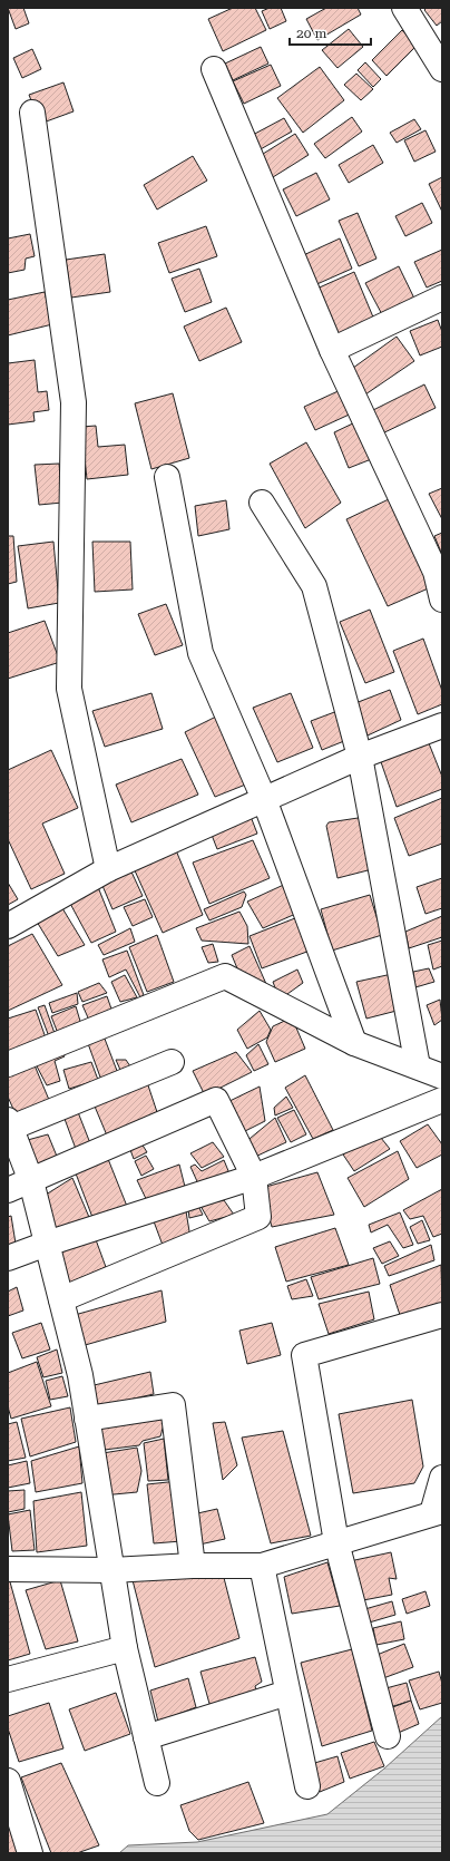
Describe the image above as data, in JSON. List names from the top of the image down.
{
  "scale_bar": "20 m"
}
